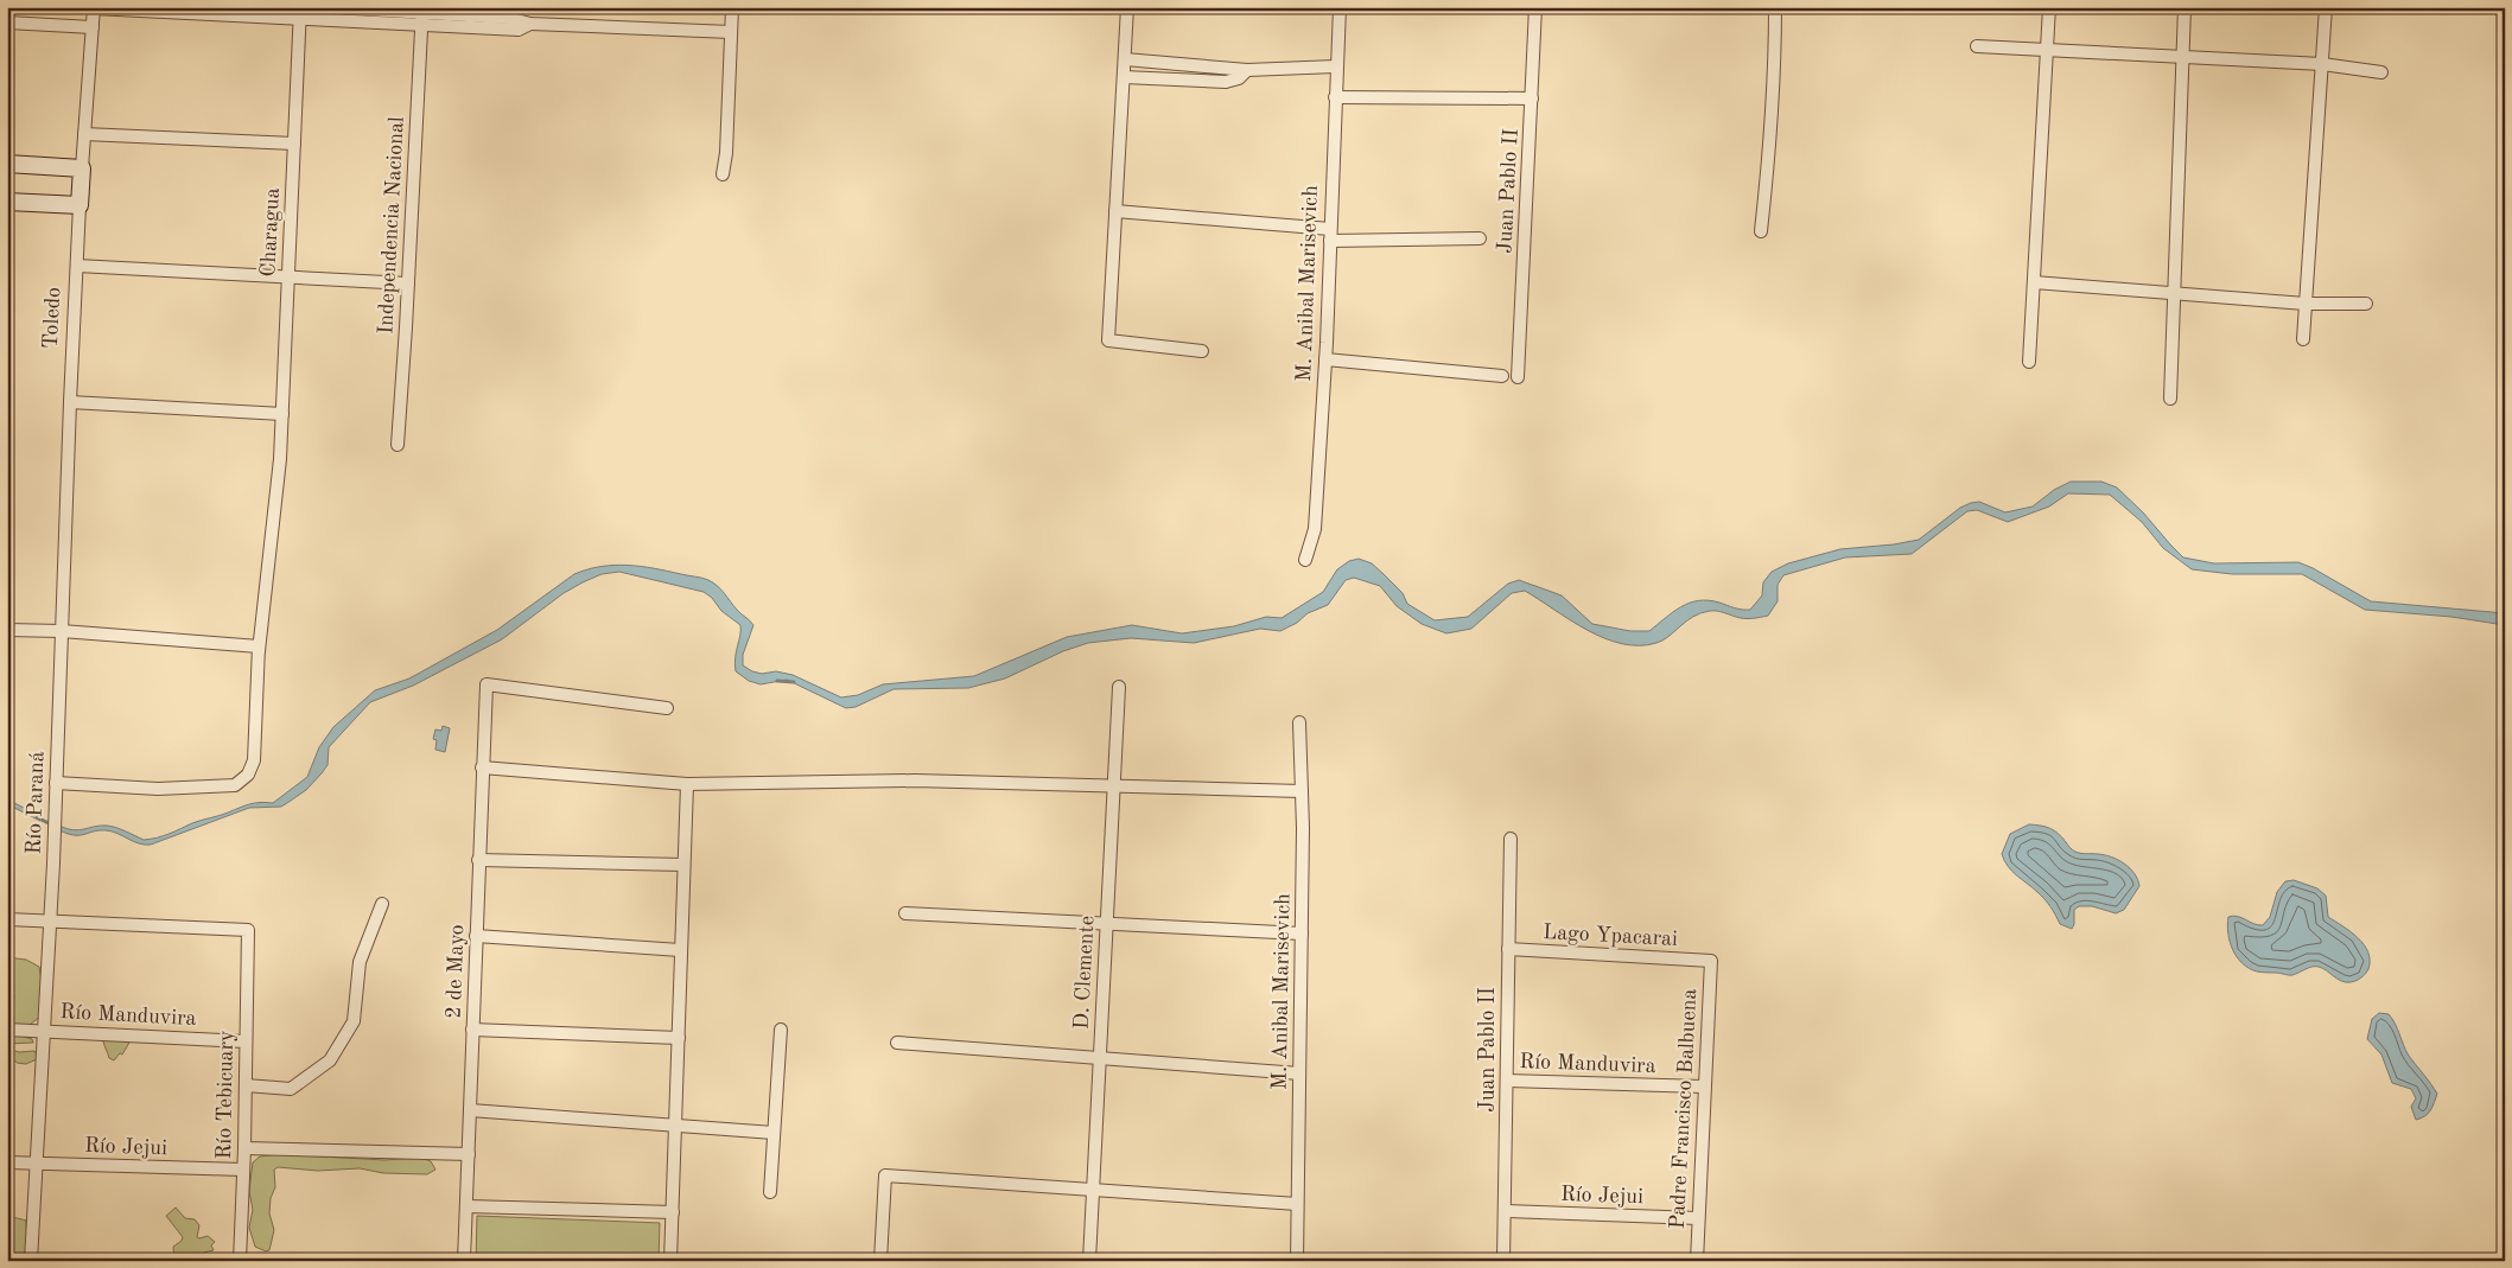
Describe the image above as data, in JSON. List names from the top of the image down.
{
  "streets": {
    "main road": ["Toledo"],
    "street": [
      "Juan Pablo II",
      "Independencia Nacional",
      "Charagua",
      "M. Anibal Marisevich",
      "Río Paraná",
      "Lago Ypacarai",
      "2 de Mayo",
      "D. Clemente",
      "Río Manduvira",
      "Río Tebicuary",
      "Padre Francisco Balbuena",
      "Río Jejui"
    ]
  },
  "crossings": [
    ["Juan Pablo II", "Lago Ypacarai"],
    ["Juan Pablo II", "Río Manduvira"],
    ["Juan Pablo II", "Río Jejui"],
    ["Charagua", "Río Paraná"],
    ["Toledo", "Río Paraná"],
    ["Río Paraná", "Río Manduvira"],
    ["Río Paraná", "Río Tebicuary"],
    ["Río Paraná", "Río Jejui"],
    ["Lago Ypacarai", "Padre Francisco Balbuena"],
    ["Río Manduvira", "Río Tebicuary"],
    ["Río Manduvira", "Padre Francisco Balbuena"],
    ["Río Tebicuary", "Río Jejui"],
    ["Padre Francisco Balbuena", "Río Jejui"]
  ]
}
